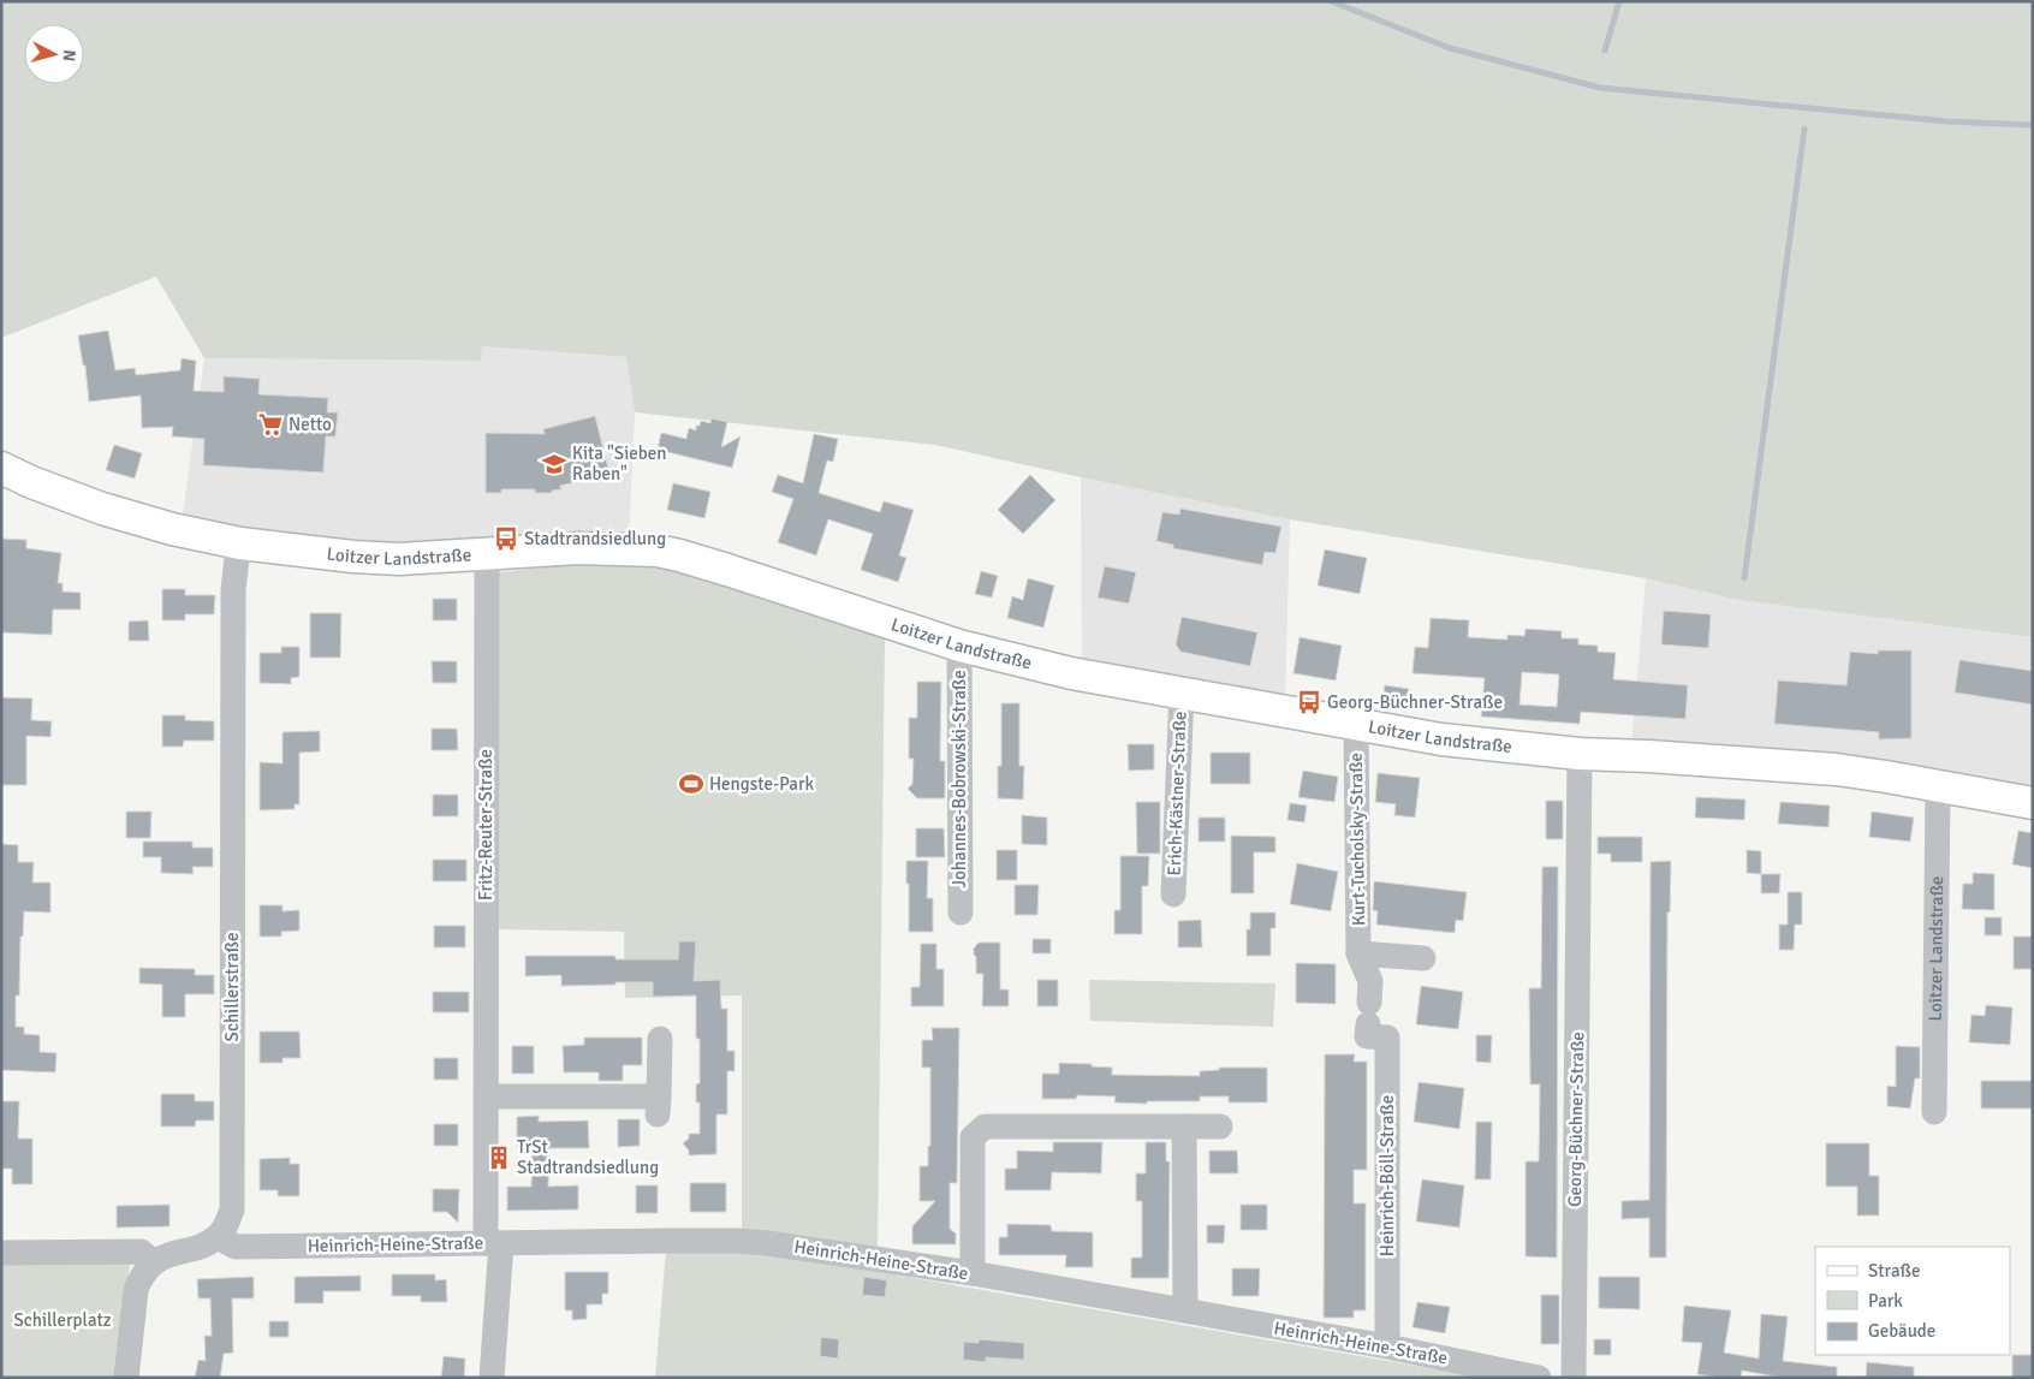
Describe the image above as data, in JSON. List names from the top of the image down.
{
  "streets": {
    "main road": ["Loitzer Landstraße"],
    "street": [
      "Johannes-Bobrowski-Straße",
      "Erich-Kästner-Straße",
      "Fritz-Reuter-Straße",
      "Kurt-Tucholsky-Straße",
      "Schillerstraße",
      "Georg-Büchner-Straße",
      "Heinrich-Böll-Straße",
      "Heinrich-Heine-Straße"
    ]
  },
  "crossings": [
    ["Loitzer Landstraße", "Johannes-Bobrowski-Straße"],
    ["Loitzer Landstraße", "Erich-Kästner-Straße"],
    ["Loitzer Landstraße", "Fritz-Reuter-Straße"],
    ["Loitzer Landstraße", "Kurt-Tucholsky-Straße"],
    ["Loitzer Landstraße", "Schillerstraße"],
    ["Loitzer Landstraße", "Georg-Büchner-Straße"],
    ["Fritz-Reuter-Straße", "Heinrich-Heine-Straße"],
    ["Kurt-Tucholsky-Straße", "Heinrich-Böll-Straße"],
    ["Schillerstraße", "Heinrich-Heine-Straße"],
    ["Heinrich-Böll-Straße", "Heinrich-Heine-Straße"]
  ],
  "parks": ["Schillerplatz"],
  "places": {
    "supermarket": ["Netto"],
    "school or university": ["Kita \"Sieben Raben\""],
    "bus stop": ["Stadtrandsiedlung", "Georg-Büchner-Straße"],
    "sports": ["Hengste-Park"],
    "building": ["TrSt Stadtrandsiedlung"]
  },
  "legend": ["Straße", "Park", "Gebäude"],
  "north": "right"
}
